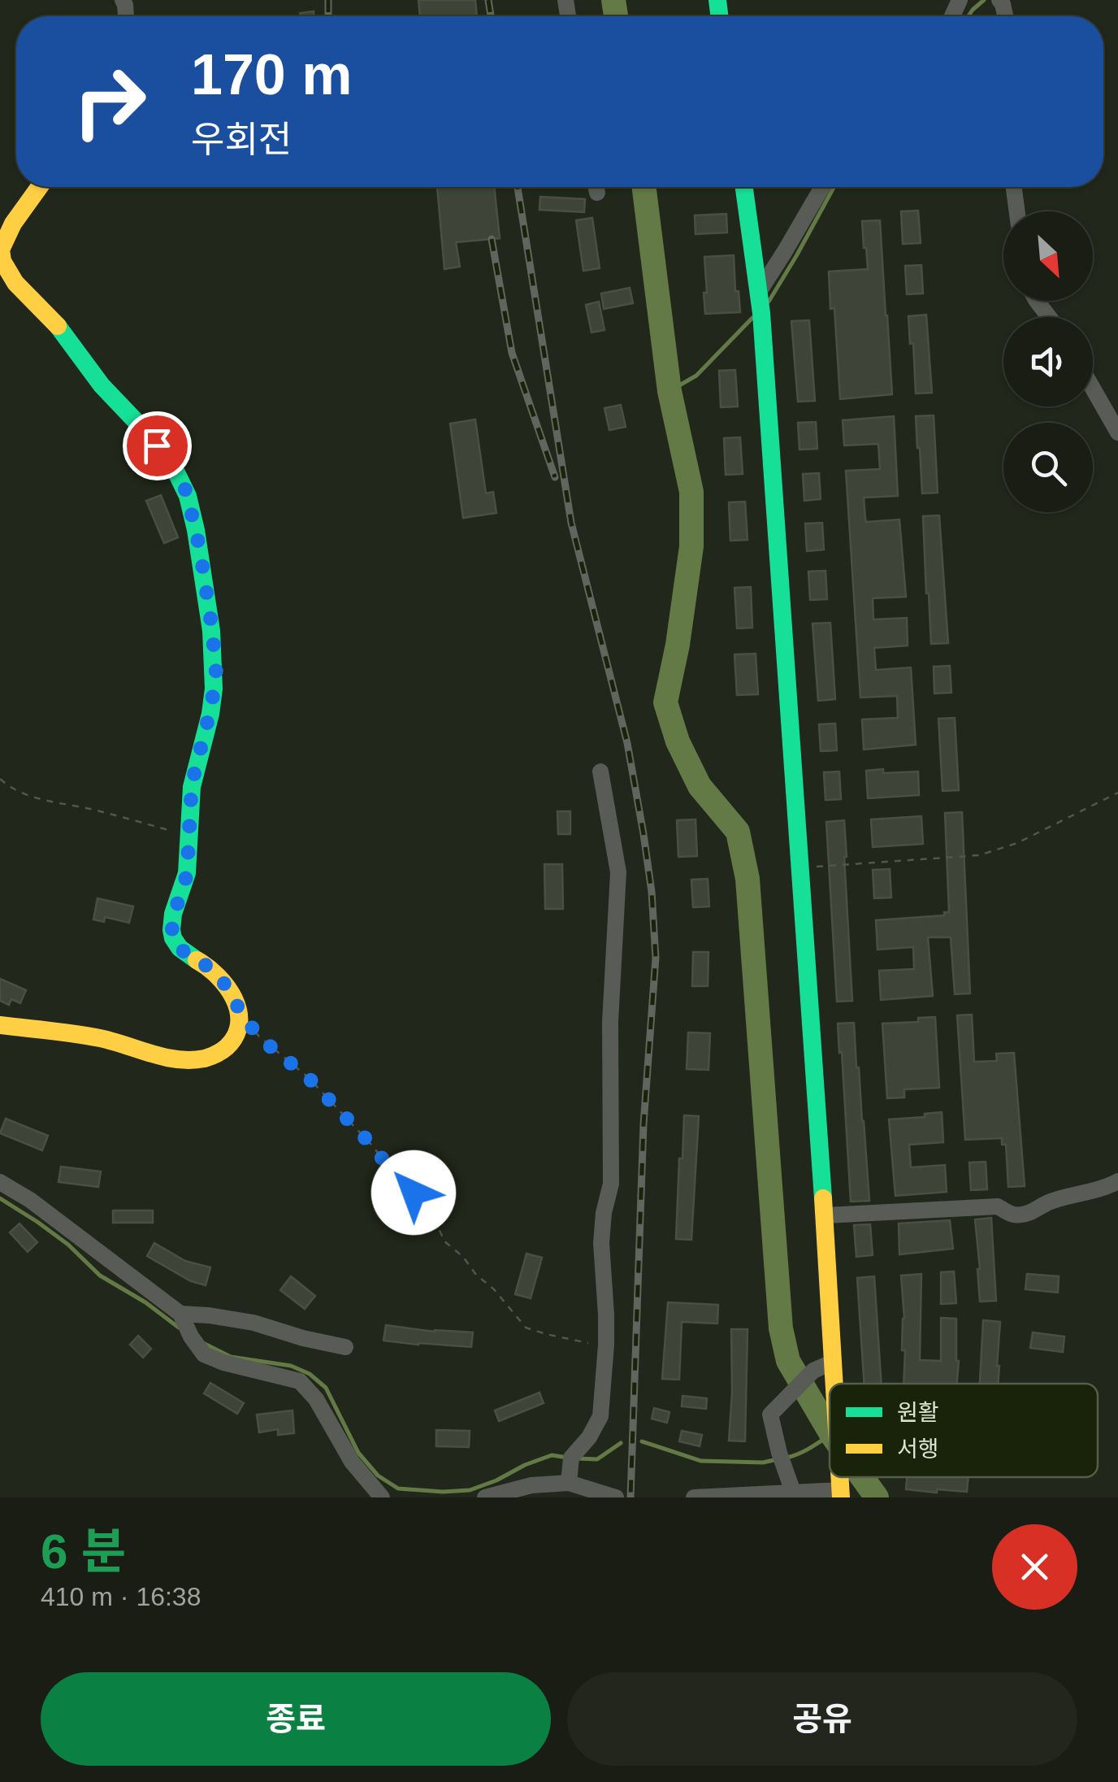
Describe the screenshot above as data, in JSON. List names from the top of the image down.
{
  "legend": ["원활", "서행"],
  "north": "bottom right",
  "page": {
    "turn": ["170 m", "우회전"],
    "heading": ["6 분", "410 m · 16:38"],
    "buttons": ["종료", "공유"]
  }
}
